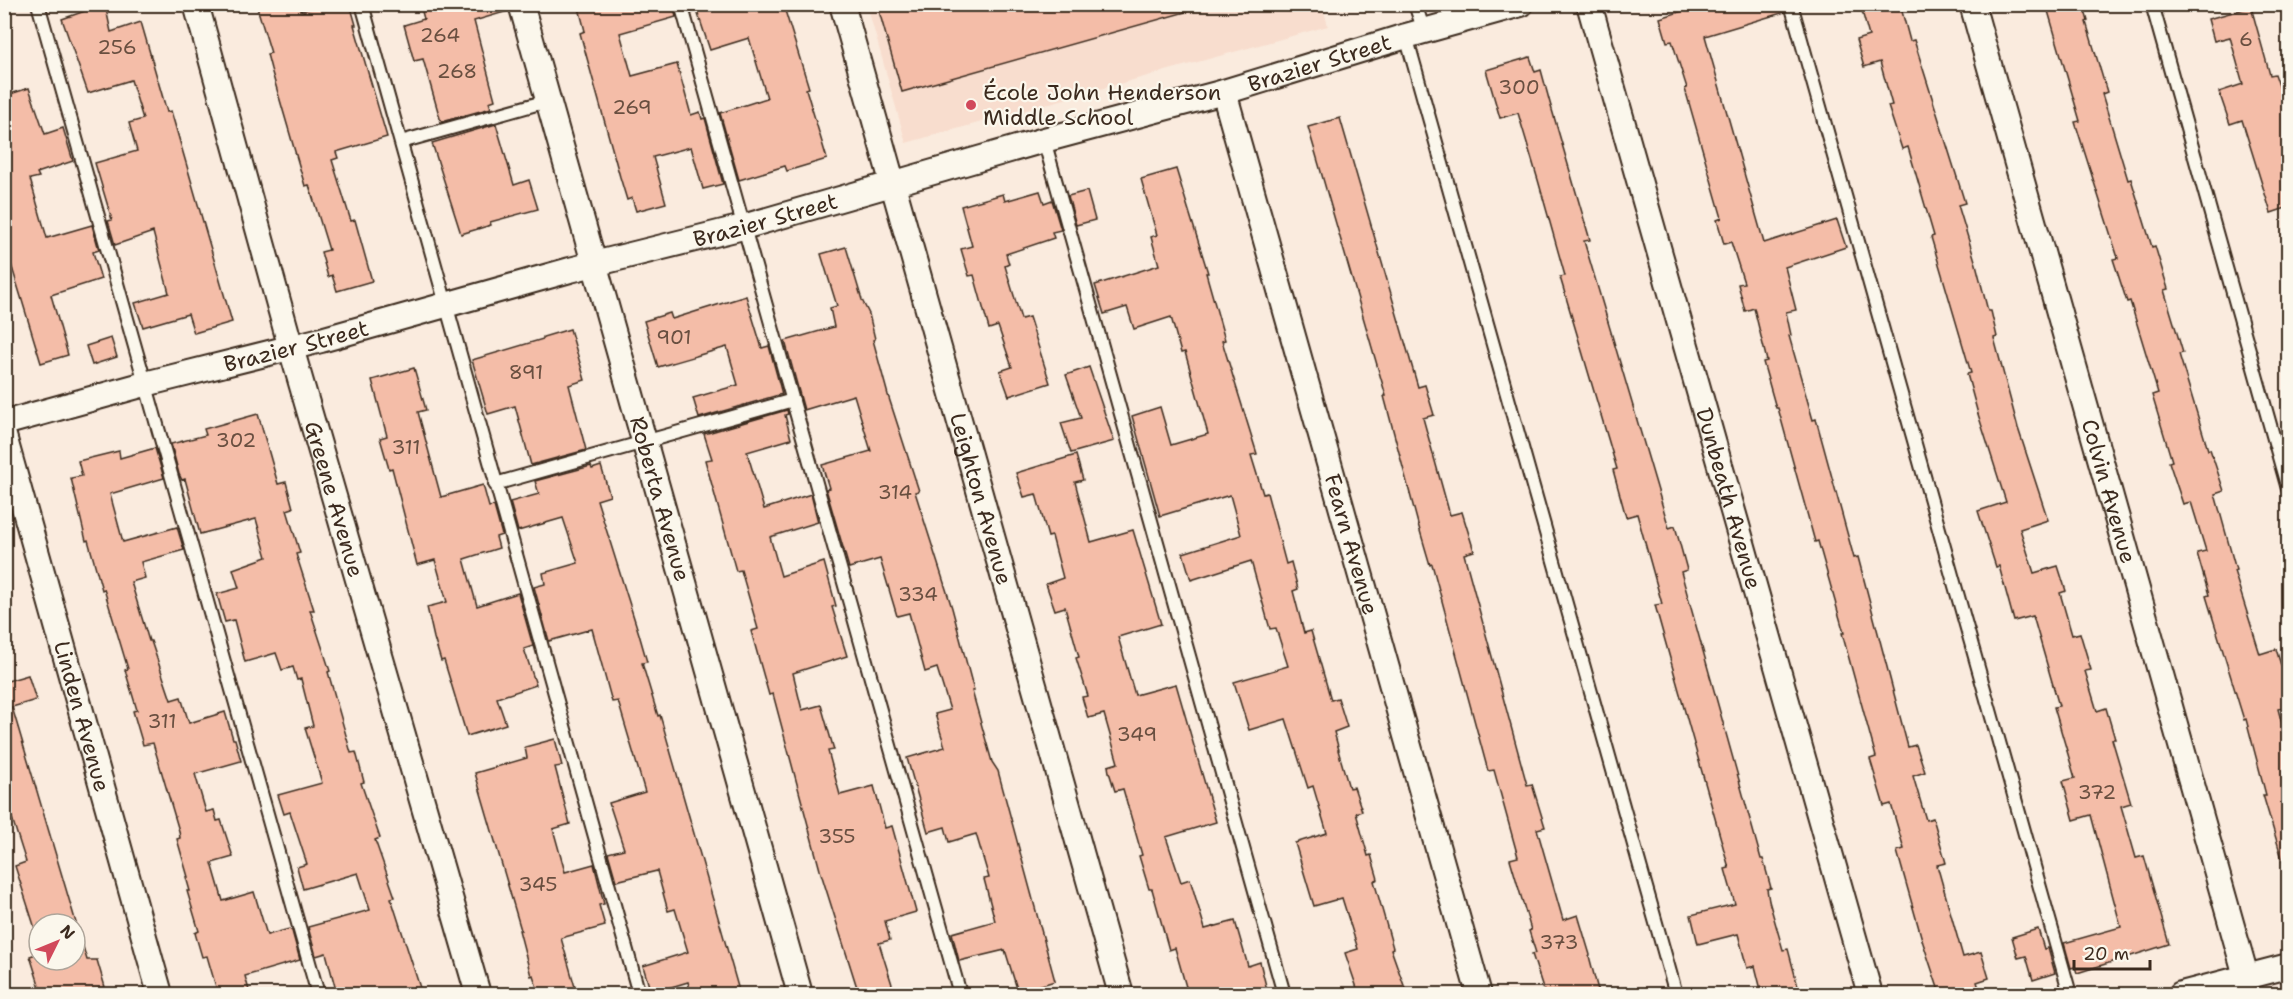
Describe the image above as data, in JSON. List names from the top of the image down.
{
  "streets": {
    "street": [
      "Brazier Street",
      "Colvin Avenue",
      "Dunbeath Avenue",
      "Greene Avenue",
      "Roberta Avenue",
      "Leighton Avenue",
      "Fearn Avenue",
      "Linden Avenue"
    ]
  },
  "crossings": [
    ["Brazier Street", "Greene Avenue"],
    ["Brazier Street", "Roberta Avenue"],
    ["Brazier Street", "Leighton Avenue"],
    ["Brazier Street", "Fearn Avenue"]
  ],
  "places": ["École John Henderson Middle School"],
  "house_numbers": [
    "264",
    "6",
    "256",
    "268",
    "300",
    "269",
    "901",
    "891",
    "302",
    "311",
    "314",
    "334",
    "311",
    "349",
    "372",
    "355",
    "345",
    "373"
  ],
  "scale_bar": "20 m",
  "north": "top right"
}
